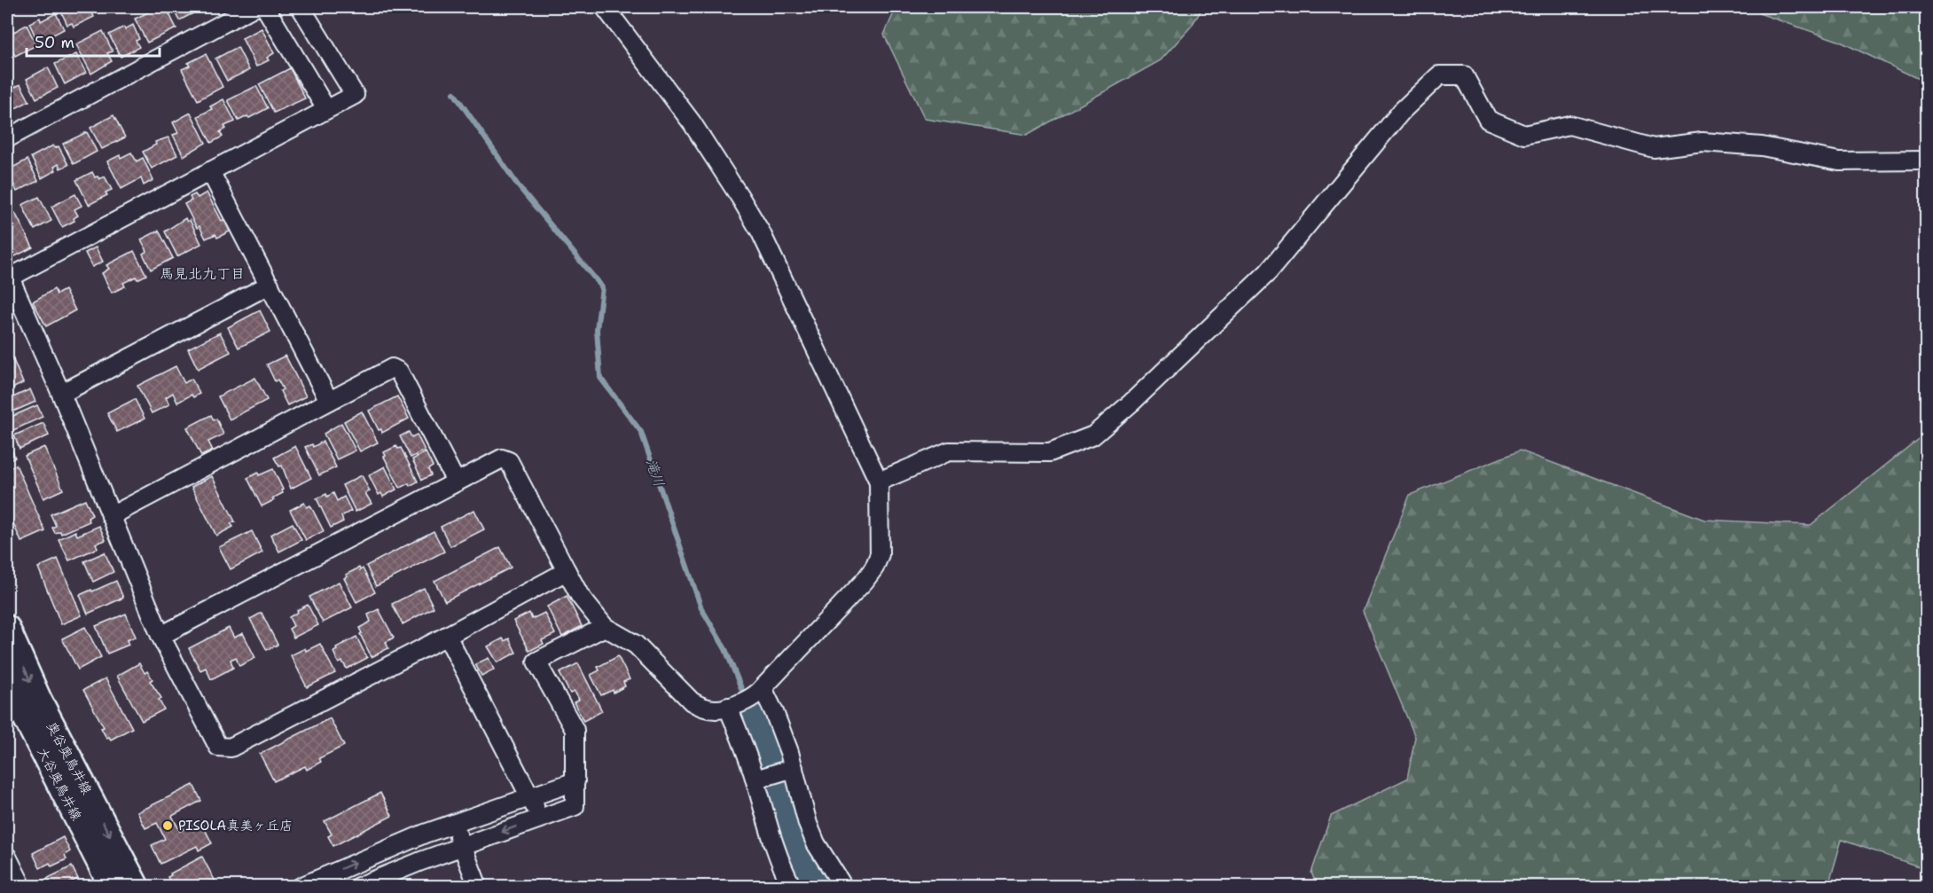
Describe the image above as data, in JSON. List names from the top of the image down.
{
  "streets": {
    "street": ["奥谷奥鳥井線", "大谷奥鳥井線"]
  },
  "districts": ["馬見北九丁目"],
  "water": ["滝川"],
  "places": ["PISOLA真美ヶ丘店"],
  "scale_bar": "50 m"
}
